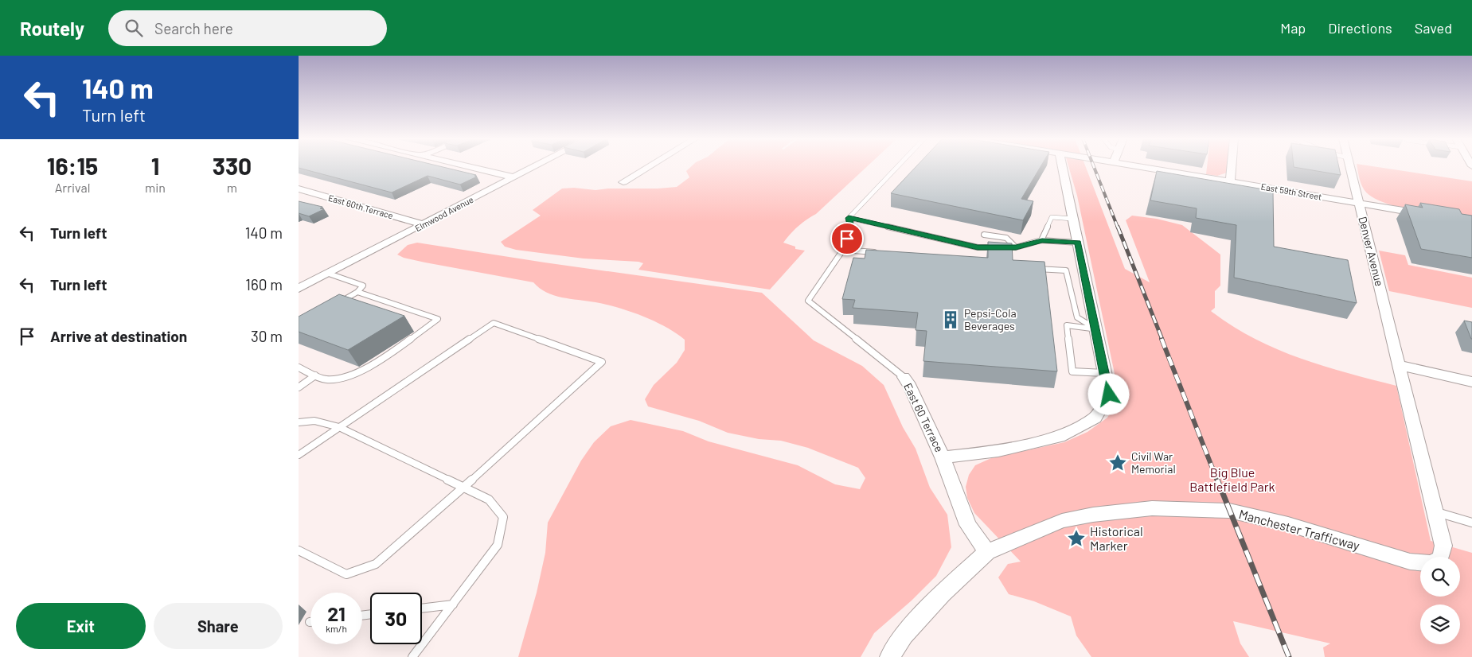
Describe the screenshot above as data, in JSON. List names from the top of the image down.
{
  "streets": {
    "street": [
      "East 59th Street",
      "East 60th Terrace",
      "Elmwood Avenue",
      "Denver Avenue",
      "East 60 Terrace",
      "Manchester Trafficway"
    ]
  },
  "crossings": [
    ["East 59th Street", "Denver Avenue"],
    ["East 60th Terrace", "Elmwood Avenue"],
    ["Denver Avenue", "Manchester Trafficway"],
    ["East 60 Terrace", "Manchester Trafficway"]
  ],
  "parks": ["Big Blue Battlefield Park"],
  "places": {
    "building": ["Pepsi-Cola Beverages"],
    "place": ["Civil War Memorial", "Historical Marker"]
  },
  "page": {
    "header": "Routely",
    "search": "Search here",
    "nav": ["Map", "Directions", "Saved"],
    "turn": ["140 m", "Turn left"],
    "eta": [
      "16:15",
      "Arrival",
      "1",
      "min",
      "330",
      "m"
    ],
    "list": [
      {
        "name": "Turn left",
        "value": "140 m"
      },
      {
        "name": "Turn left",
        "value": "160 m"
      },
      {
        "name": "Arrive at destination",
        "value": "30 m"
      }
    ],
    "speed": "21 km/h",
    "limit": "30",
    "buttons": ["Exit", "Share"]
  }
}
